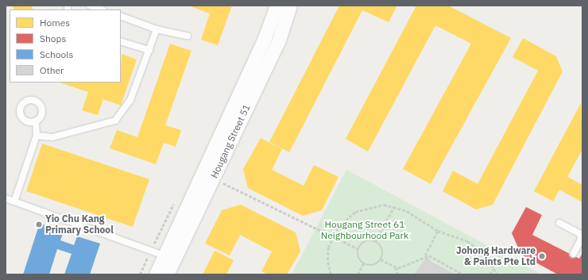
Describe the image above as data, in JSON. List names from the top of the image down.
{
  "streets": {
    "street": ["Hougang Street 51"]
  },
  "parks": ["Hougang Street 61 Neighbourhood Park"],
  "places": ["Yio Chu Kang Primary School", "Johong Hardware & Paints Pte Ltd"],
  "legend": [
    "Homes",
    "Shops",
    "Schools",
    "Other"
  ]
}
